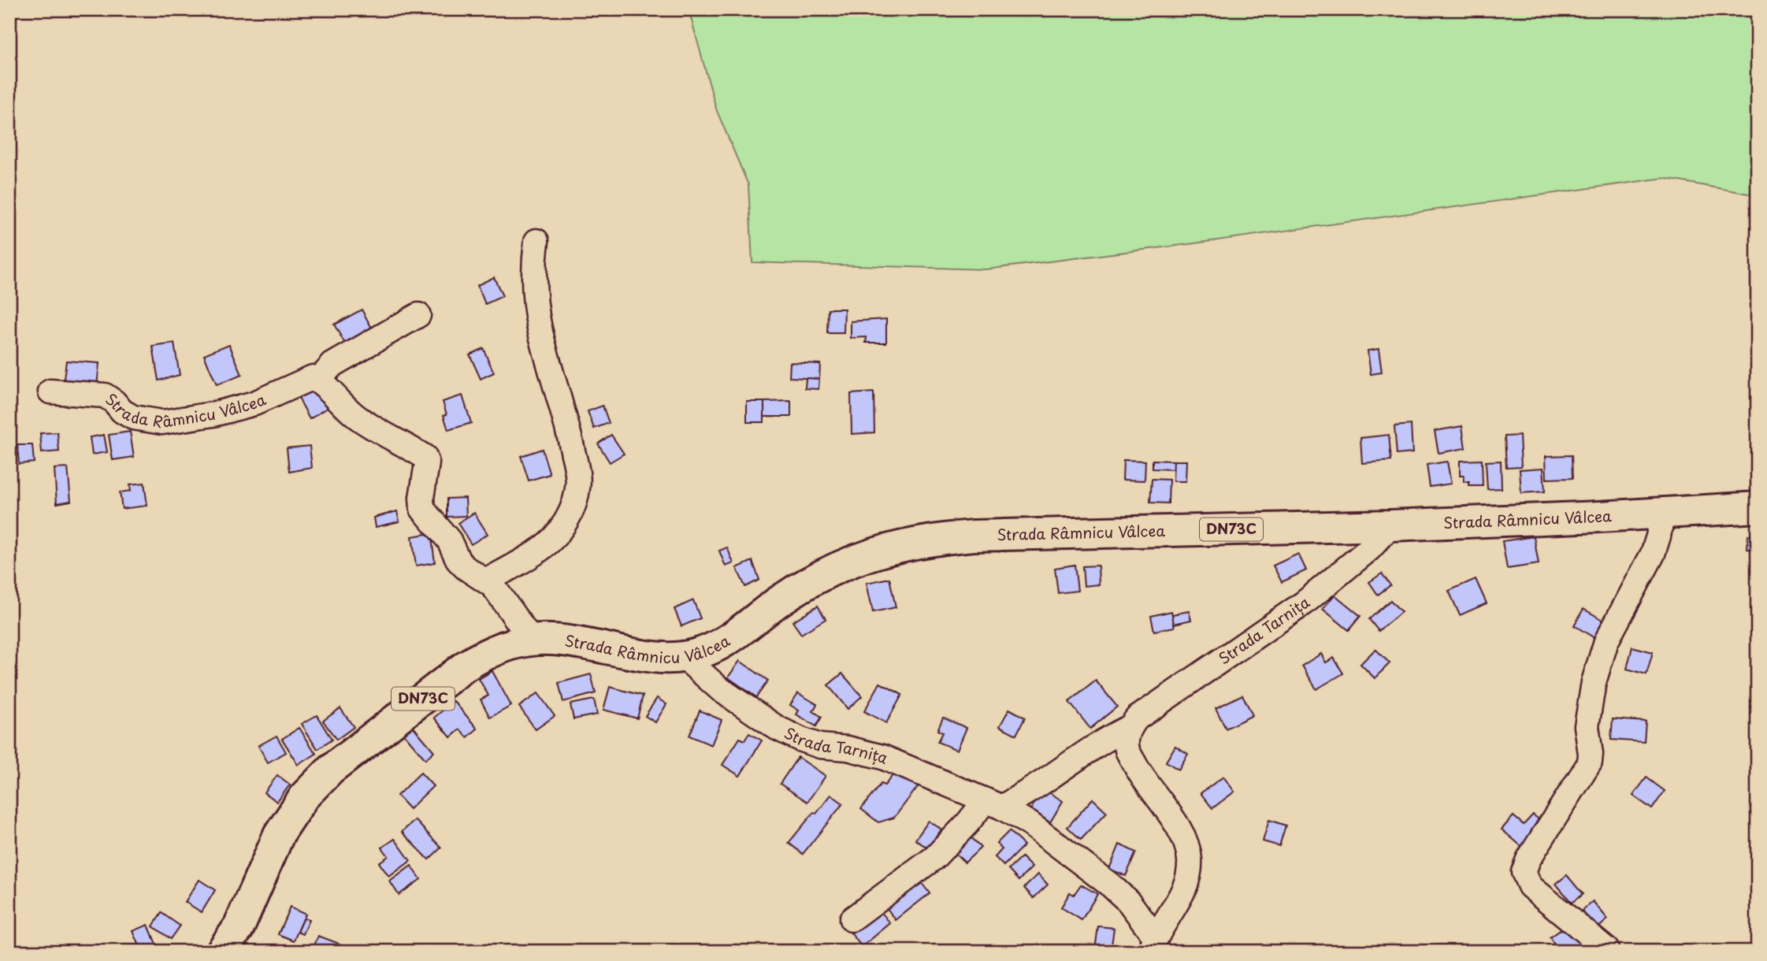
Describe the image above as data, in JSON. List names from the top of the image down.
{
  "streets": {
    "main road": ["Strada Râmnicu Vâlcea", "DN73C"],
    "street": ["Strada Tarnița"]
  },
  "crossings": [
    ["Strada Râmnicu Vâlcea", "Strada Tarnița"]
  ]
}
